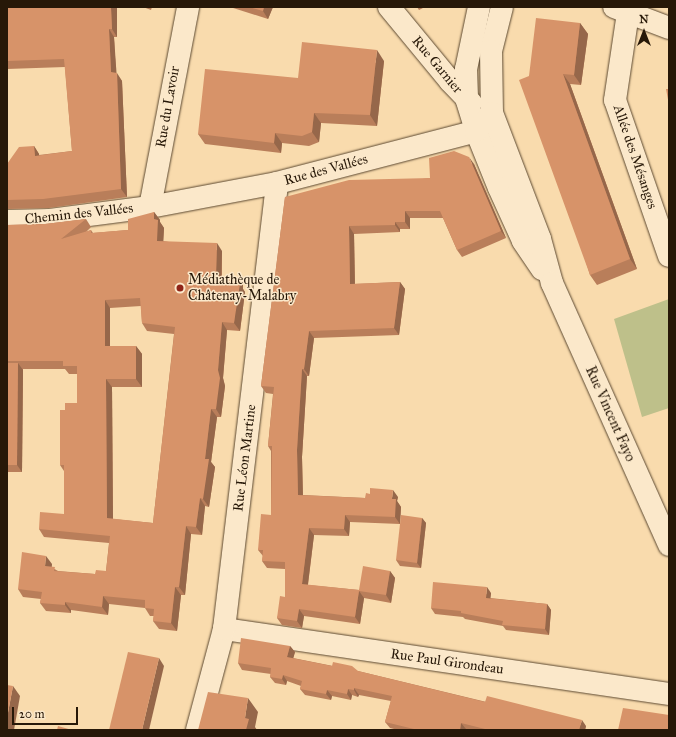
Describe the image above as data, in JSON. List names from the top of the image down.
{
  "streets": {
    "street": [
      "Rue Garnier",
      "Rue du Lavoir",
      "Allée des Mésanges",
      "Rue des Vallées",
      "Chemin des Vallées",
      "Rue Vincent Fayo",
      "Rue Léon Martine",
      "Rue Paul Girondeau"
    ]
  },
  "crossings": [
    ["Rue Garnier", "Rue Vincent Fayo"],
    ["Rue du Lavoir", "Rue des Vallées"],
    ["Rue du Lavoir", "Chemin des Vallées"],
    ["Rue des Vallées", "Chemin des Vallées"],
    ["Rue des Vallées", "Rue Vincent Fayo"],
    ["Rue des Vallées", "Rue Léon Martine"],
    ["Rue Léon Martine", "Rue Paul Girondeau"]
  ],
  "places": ["Médiathèque de Châtenay-Malabry"],
  "scale_bar": "20 m",
  "north": "top"
}
